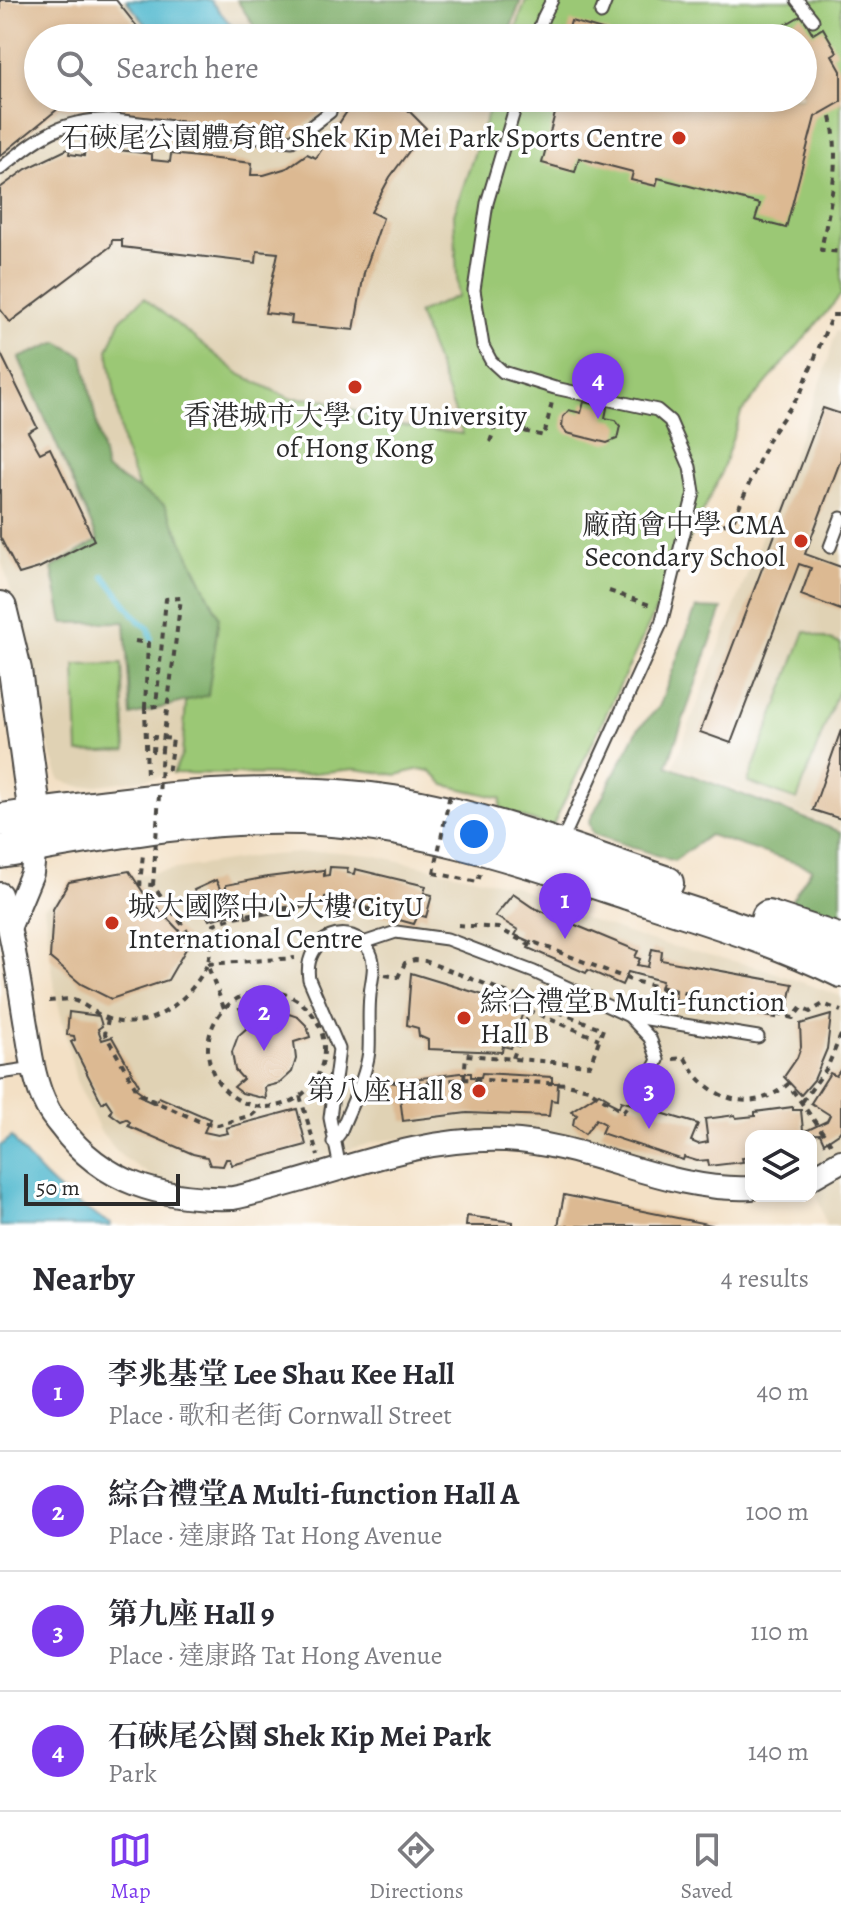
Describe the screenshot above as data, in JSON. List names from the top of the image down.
{
  "places": [
    "石硤尾公園體育館 Shek Kip Mei Park Sports Centre",
    "香港城市大學 City University of Hong Kong",
    "廠商會中學 CMA Secondary School",
    "城大國際中心大樓 CityU International Centre",
    "綜合禮堂B Multi-function Hall B",
    "第八座 Hall 8"
  ],
  "scale_bar": "50 m",
  "page": {
    "search": "Search here",
    "pins": [
      "4",
      "1",
      "2",
      "3"
    ],
    "scale": "50 m",
    "heading": ["Nearby", "4 results"],
    "list": [
      {
        "mark": "1",
        "name": "李兆基堂 Lee Shau Kee Hall",
        "note": "Place · 歌和老街 Cornwall Street",
        "value": "40 m"
      },
      {
        "mark": "2",
        "name": "綜合禮堂A Multi-function Hall A",
        "note": "Place · 達康路 Tat Hong Avenue",
        "value": "100 m"
      },
      {
        "mark": "3",
        "name": "第九座 Hall 9",
        "note": "Place · 達康路 Tat Hong Avenue",
        "value": "110 m"
      },
      {
        "mark": "4",
        "name": "石硤尾公園 Shek Kip Mei Park",
        "note": "Park",
        "value": "140 m"
      }
    ],
    "nav": ["Map", "Directions", "Saved"]
  }
}
